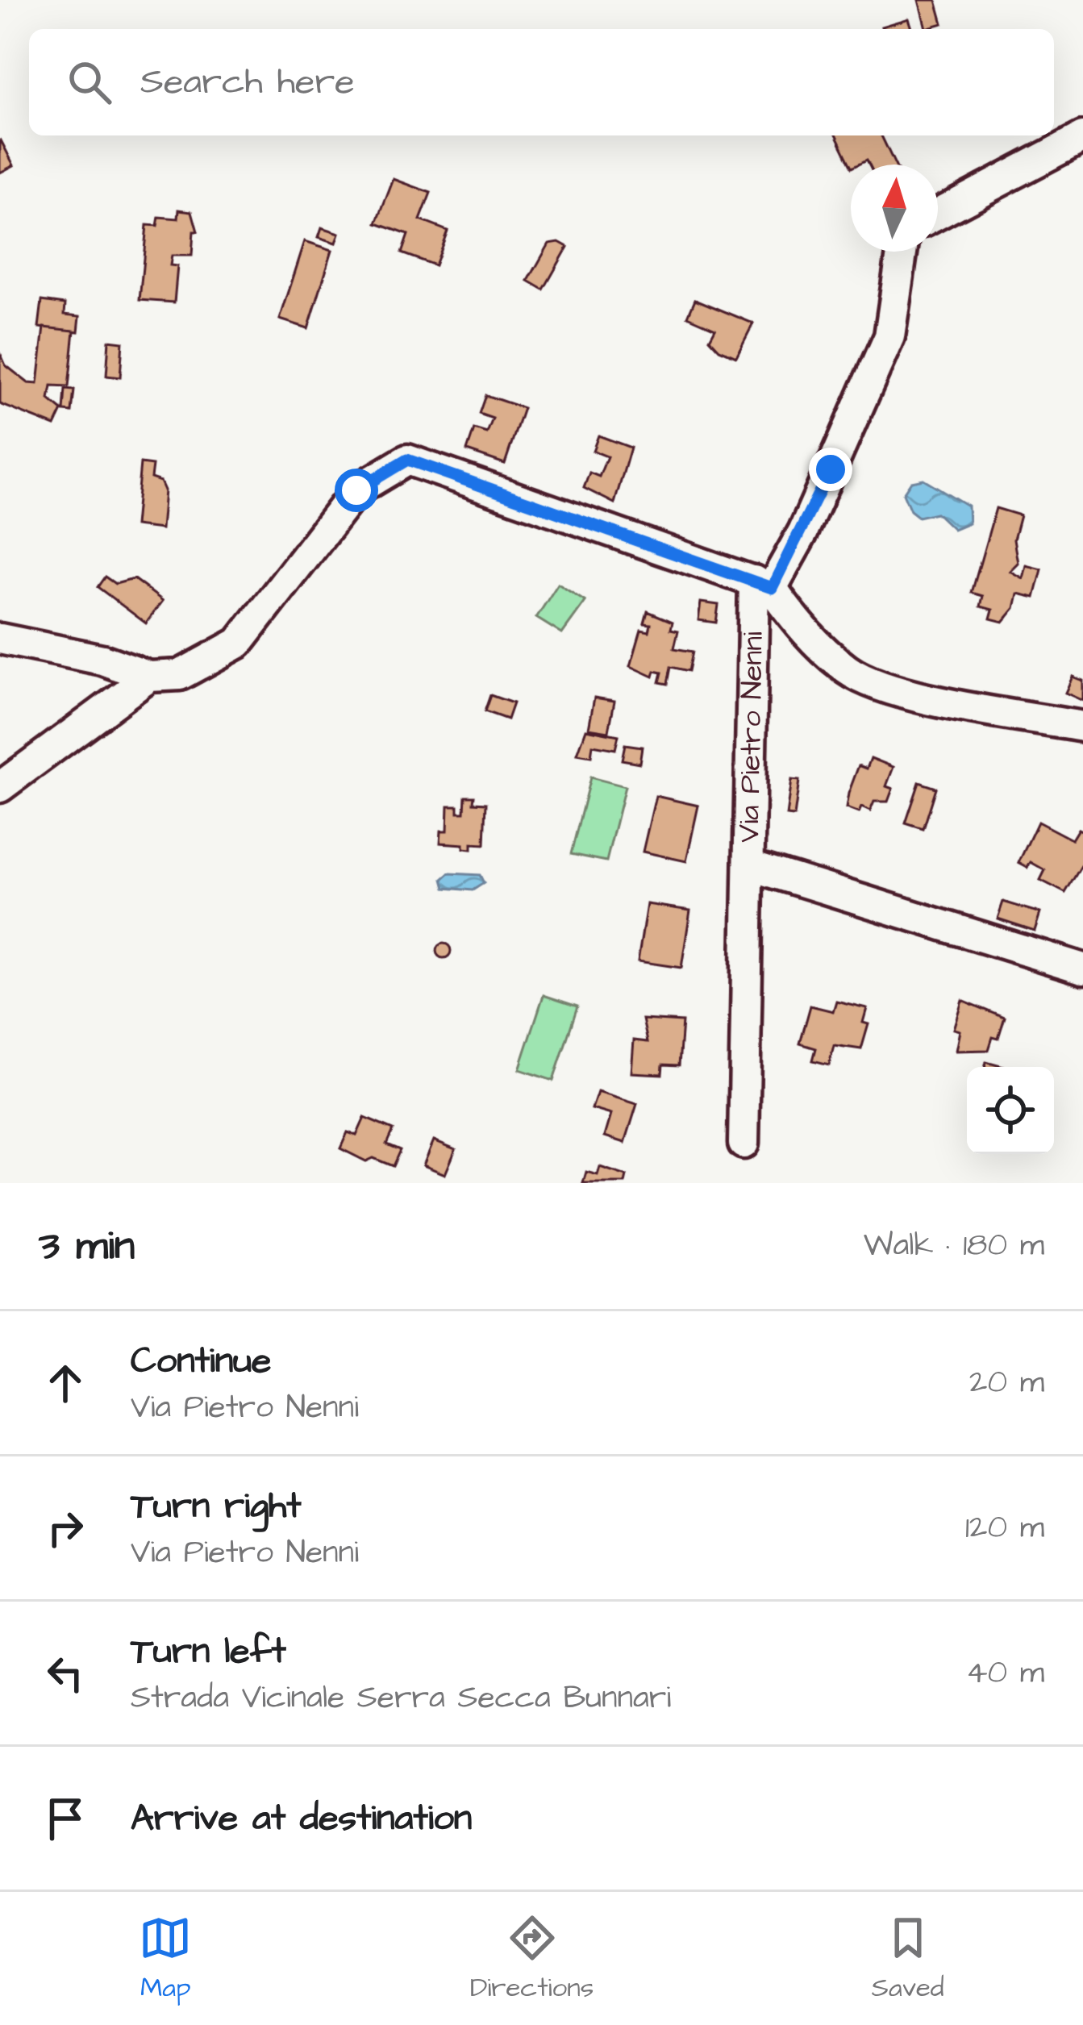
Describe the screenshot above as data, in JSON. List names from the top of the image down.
{
  "streets": {
    "street": ["Via Pietro Nenni"]
  },
  "north": "top",
  "page": {
    "search": "Search here",
    "heading": ["3 min", "Walk · 180 m"],
    "list": [
      ["Continue", "Via Pietro Nenni", "20 m"],
      ["Turn right", "Via Pietro Nenni", "120 m"],
      ["Turn left", "Strada Vicinale Serra Secca Bunnari", "40 m"],
      "Arrive at destination"
    ],
    "nav": ["Map", "Directions", "Saved"]
  }
}
